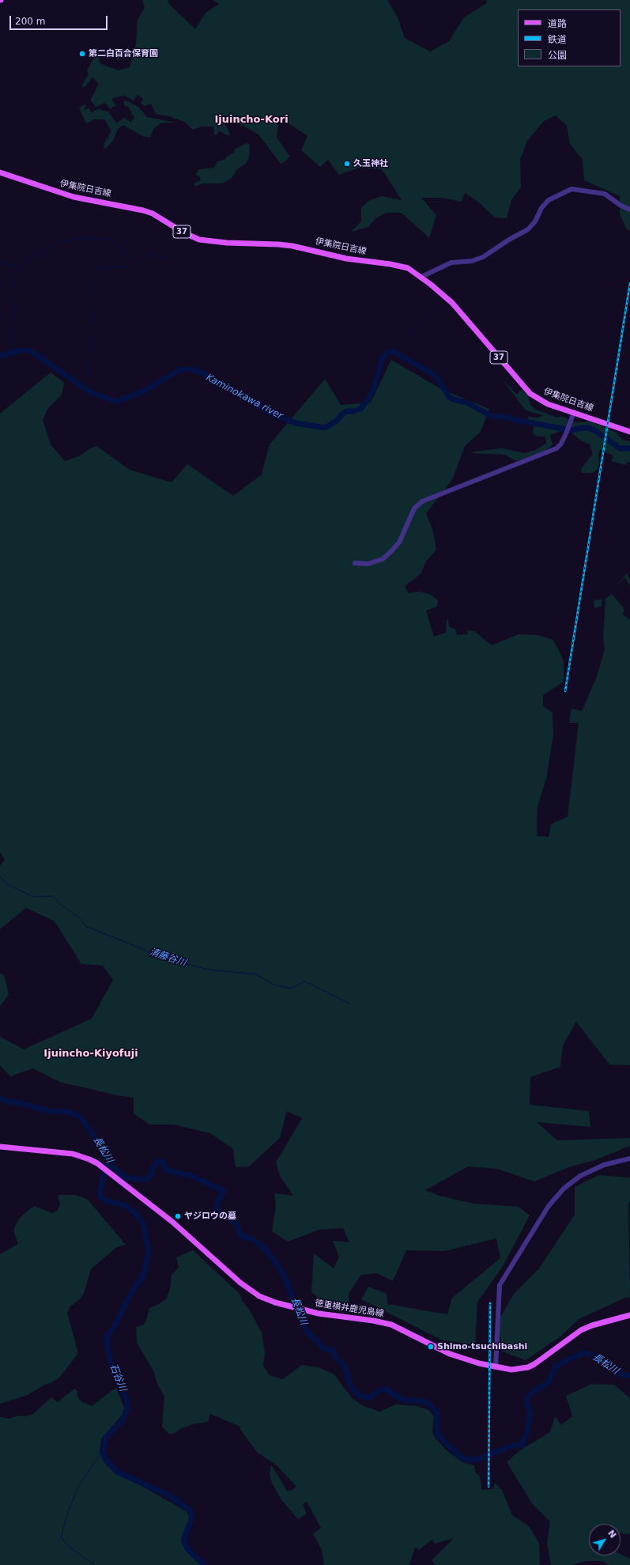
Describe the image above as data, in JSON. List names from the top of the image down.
{
  "streets": {
    "main road": ["伊集院日吉線", "37", "徳重横井鹿児島線"]
  },
  "districts": ["Ijuincho-Kori", "Ijuincho-Kiyofuji"],
  "water": [
    "Kaminokawa river",
    "清藤谷川",
    "長松川",
    "石谷川"
  ],
  "places": [
    "第二白百合保育園",
    "久玉神社",
    "ヤジロウの墓",
    "Shimo-tsuchibashi"
  ],
  "legend": ["道路", "鉄道", "公園"],
  "scale_bar": "200 m",
  "north": "top right"
}
